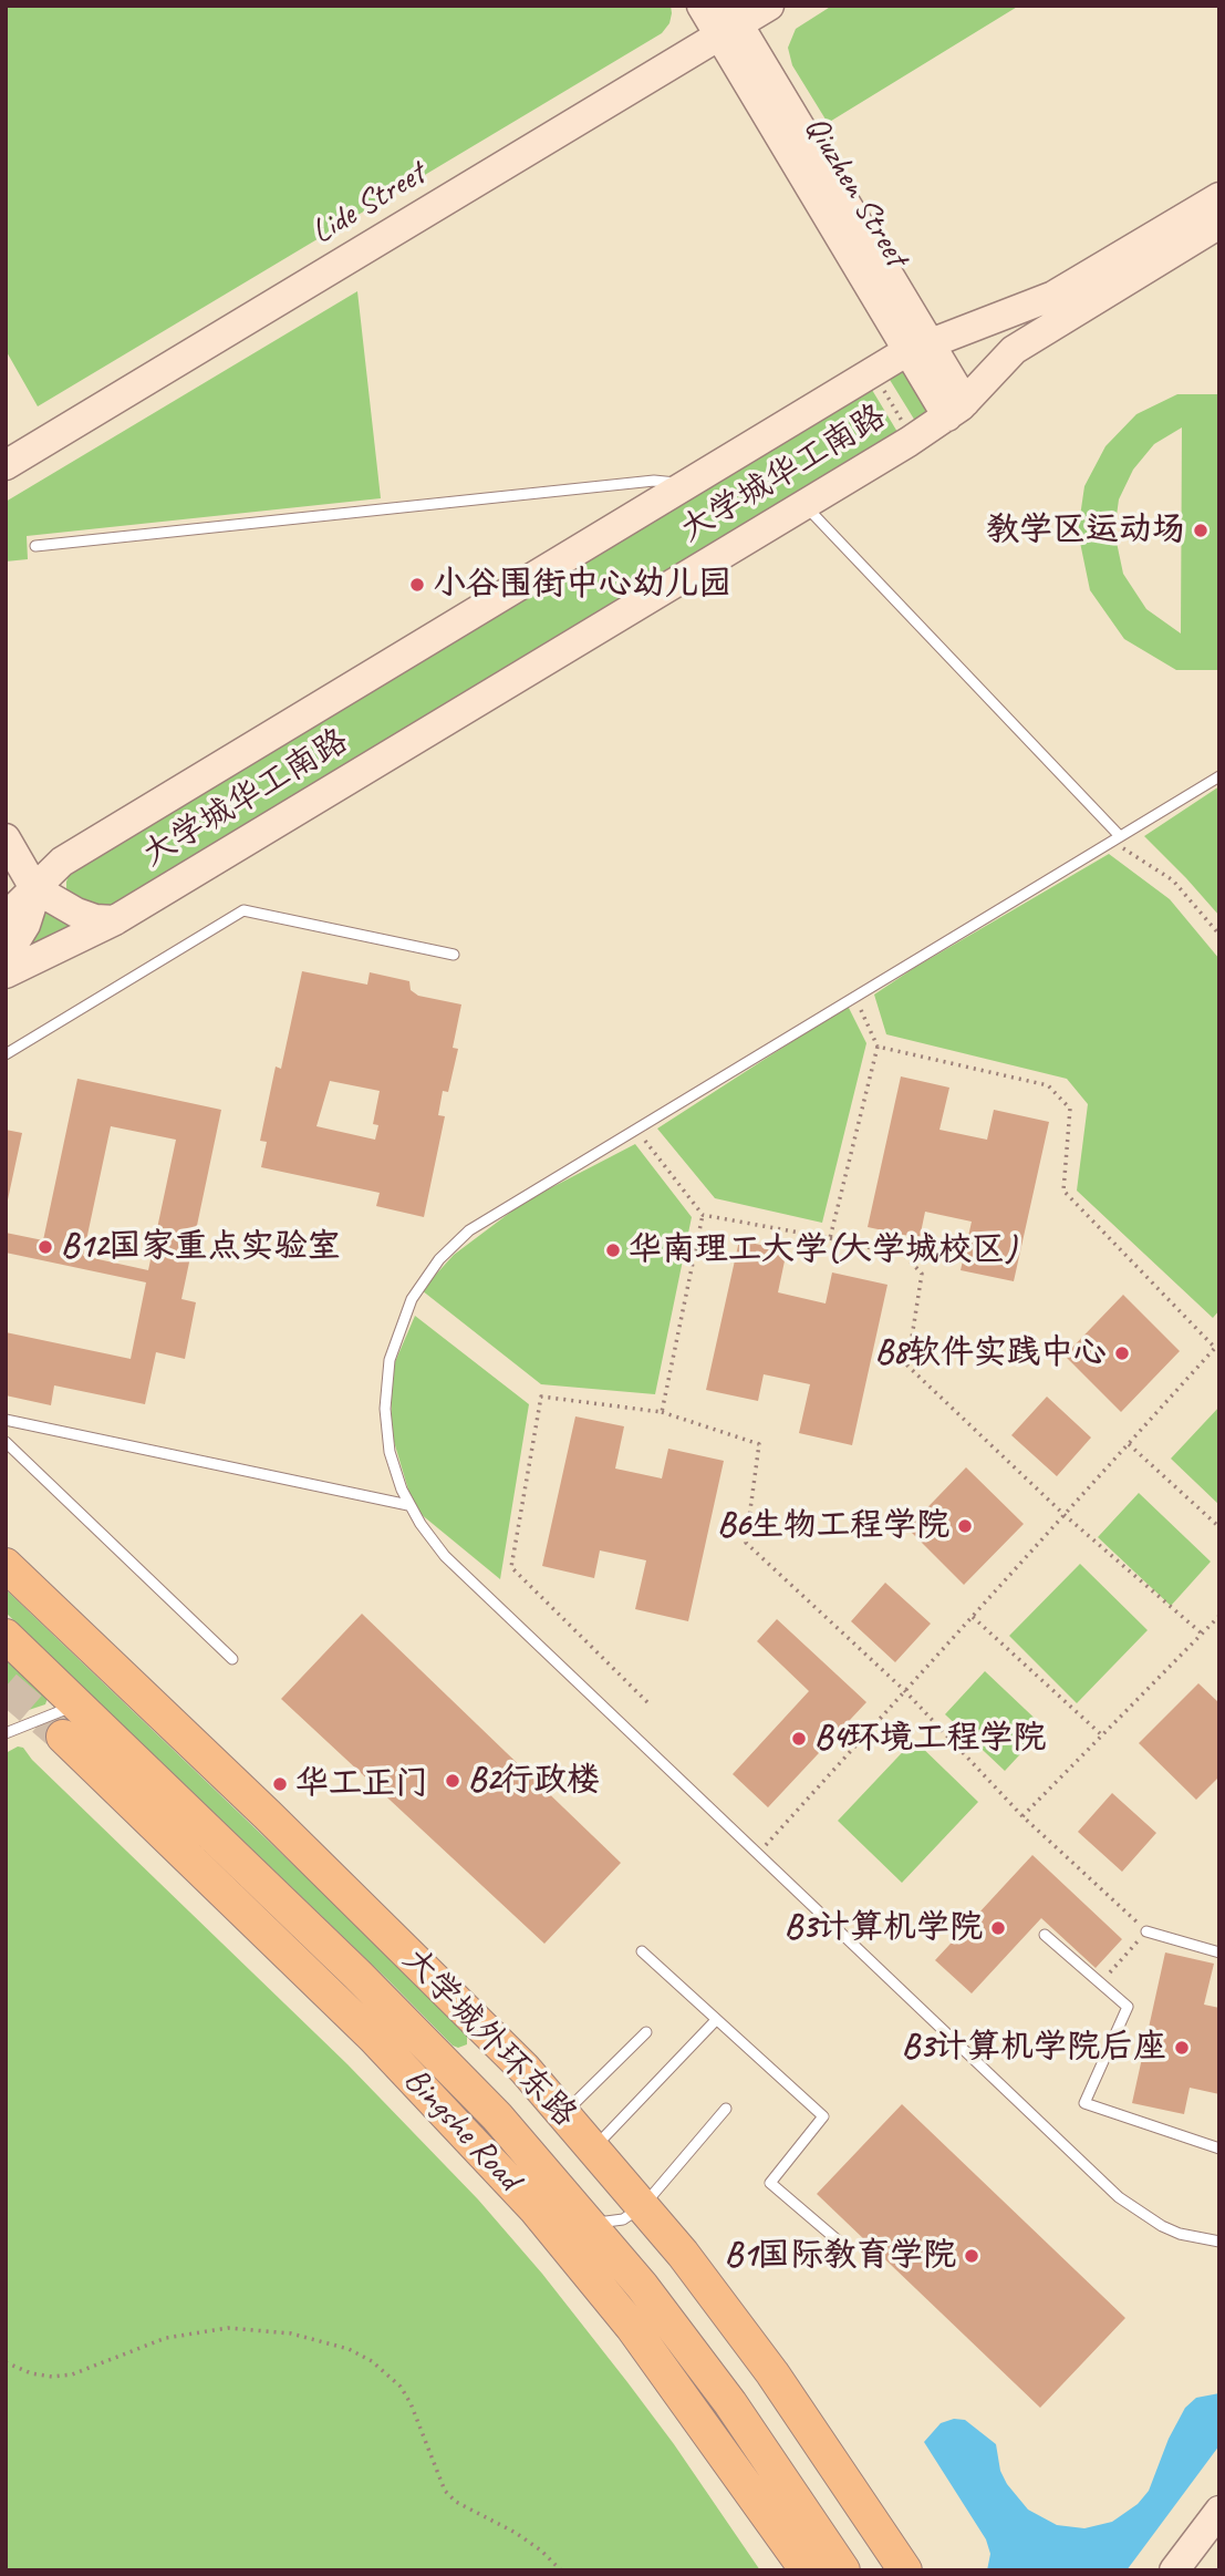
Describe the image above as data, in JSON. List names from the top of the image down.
{
  "streets": {
    "main road": [
      "Qiuzhen Street",
      "Lide Street",
      "大学城华工南路",
      "大学城外环东路",
      "Bingshe Road"
    ]
  },
  "crossings": [
    ["Qiuzhen Street", "Lide Street"],
    ["Qiuzhen Street", "大学城华工南路"]
  ],
  "places": [
    "教学区运动场",
    "小谷围街中心幼儿园",
    "B12国家重点实验室",
    "华南理工大学(大学城校区)",
    "B8软件实践中心",
    "B6生物工程学院",
    "B4环境工程学院",
    "B2行政楼",
    "华工正门",
    "B3计算机学院",
    "B3计算机学院后座",
    "B1国际教育学院"
  ]
}
